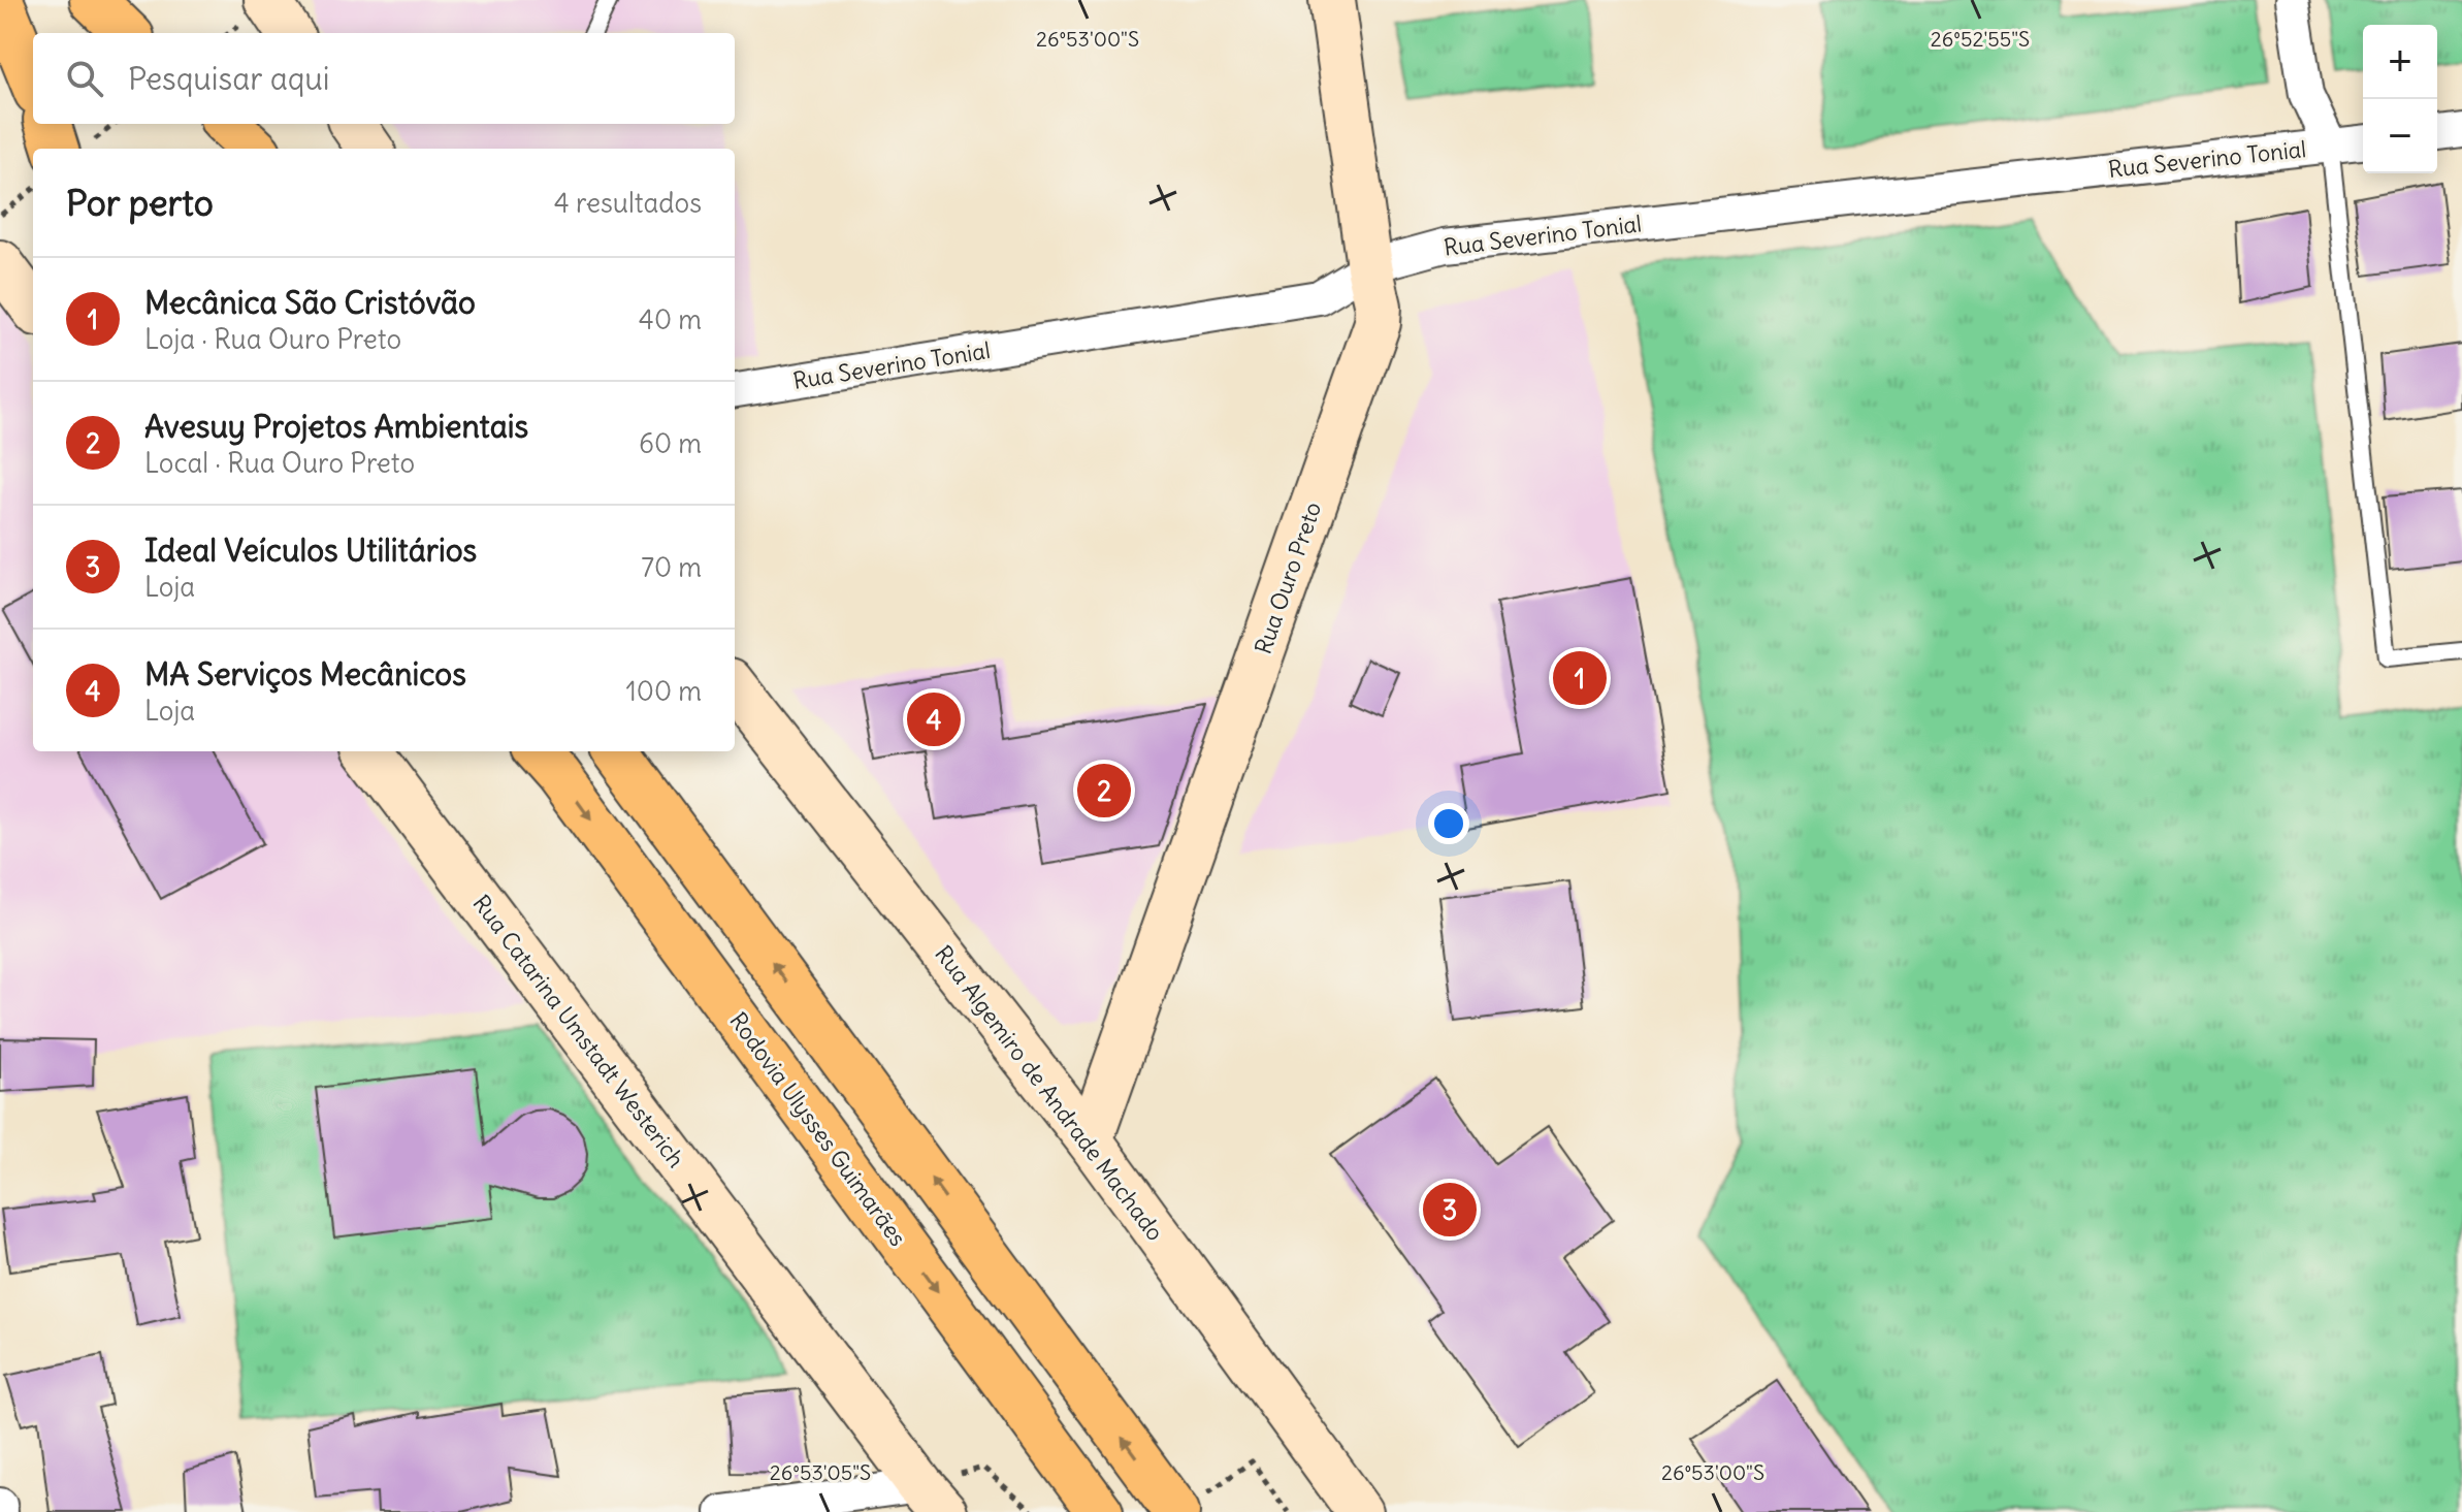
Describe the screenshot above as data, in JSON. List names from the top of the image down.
{
  "streets": {
    "highway": ["Rodovia Ulysses Guimarães"],
    "street": [
      "Rua Severino Tonial",
      "Rua Ouro Preto",
      "Rua Catarina Umstadt Westerich",
      "Rua Algemiro de Andrade Machado"
    ]
  },
  "crossings": [
    ["Rua Severino Tonial", "Rua Ouro Preto"],
    ["Rua Ouro Preto", "Rua Algemiro de Andrade Machado"]
  ],
  "page": {
    "map_buttons": ["+", "−"],
    "search": "Pesquisar aqui",
    "heading": ["Por perto", "4 resultados"],
    "list": [
      {
        "mark": "1",
        "name": "Mecânica São Cristóvão",
        "note": "Loja · Rua Ouro Preto",
        "value": "40 m"
      },
      {
        "mark": "2",
        "name": "Avesuy Projetos Ambientais",
        "note": "Local · Rua Ouro Preto",
        "value": "60 m"
      },
      {
        "mark": "3",
        "name": "Ideal Veículos Utilitários",
        "note": "Loja",
        "value": "70 m"
      },
      {
        "mark": "4",
        "name": "MA Serviços Mecânicos",
        "note": "Loja",
        "value": "100 m"
      }
    ],
    "pins": [
      "1",
      "4",
      "2",
      "3"
    ]
  },
  "coordinates": ["26°53'00\"S", "26°52'55\"S", "26°53'05\"S"]
}
